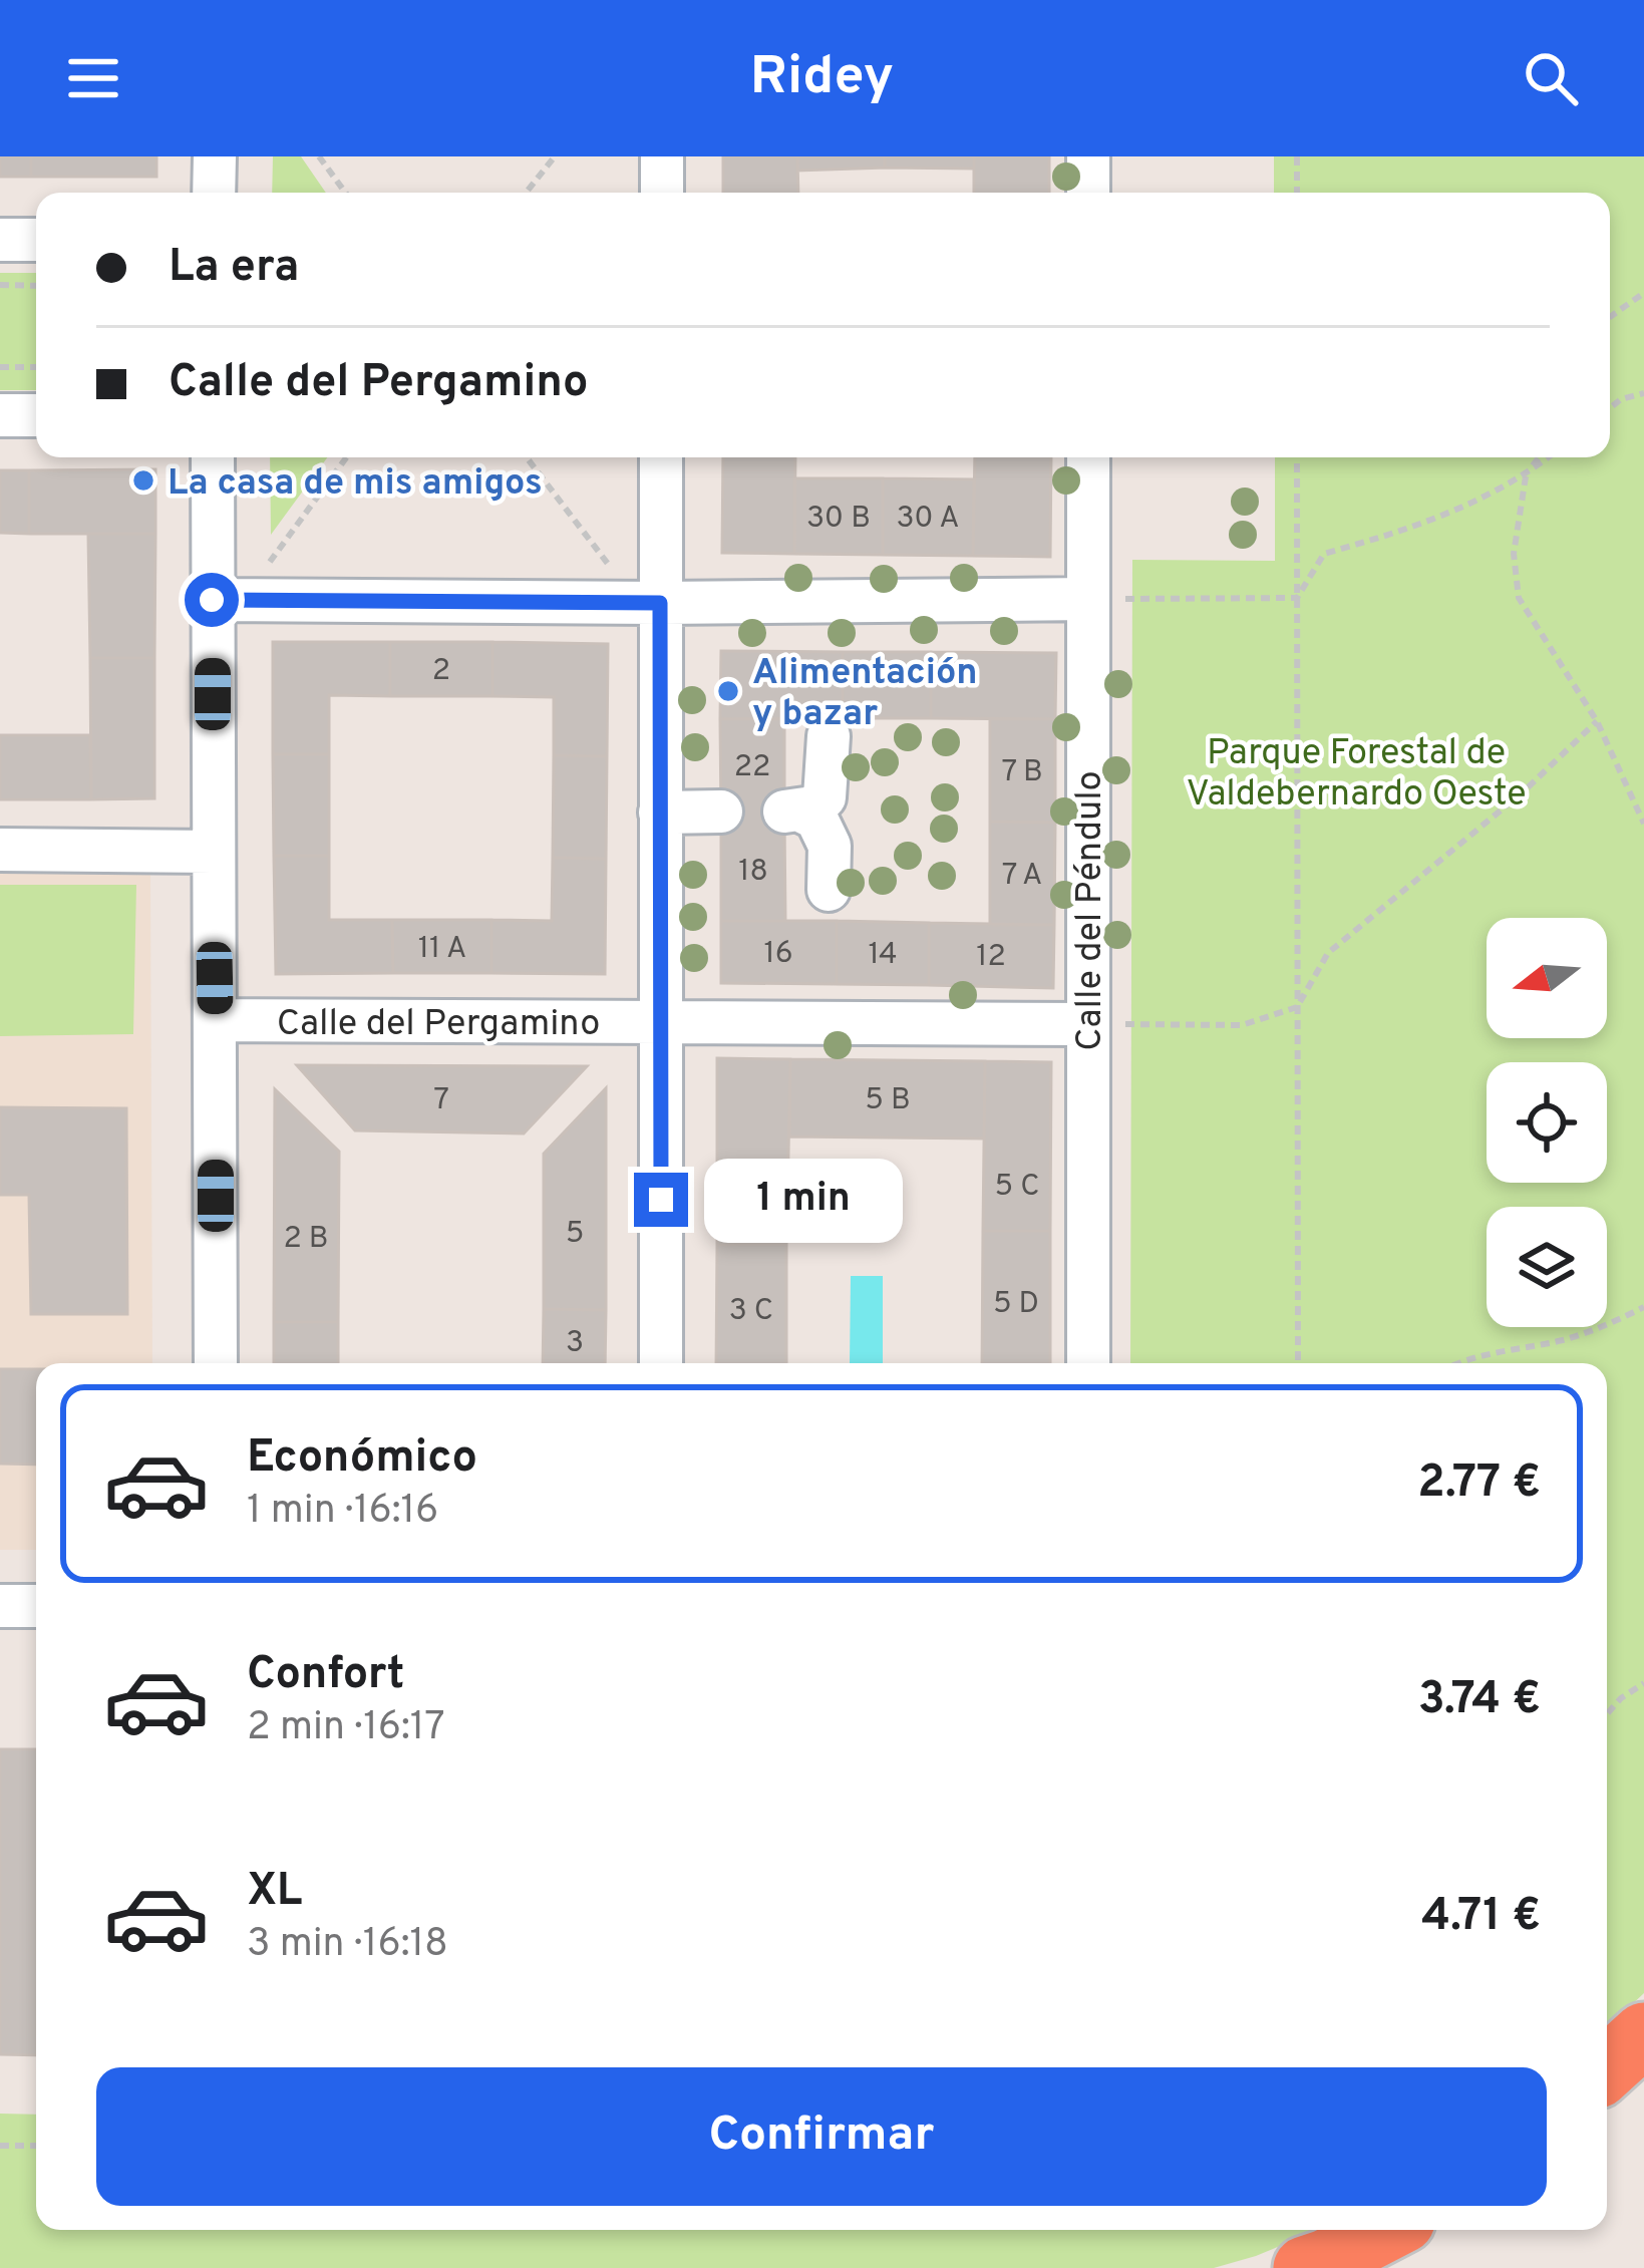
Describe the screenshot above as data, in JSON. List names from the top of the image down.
{
  "streets": {
    "street": ["Calle del Péndulo", "Calle del Pergamino"]
  },
  "crossings": [
    ["Calle del Péndulo", "Calle del Pergamino"]
  ],
  "parks": ["Parque Forestal de Valdebernardo Oeste"],
  "places": ["La casa de mis amigos", "Alimentación y bazar"],
  "house_numbers": [
    "30 B",
    "30 A",
    "2",
    "22",
    "7 B",
    "18",
    "7 A",
    "11 A",
    "16",
    "14",
    "12",
    "7",
    "5 B",
    "5 C",
    "5",
    "2 B",
    "5 D",
    "3 C",
    "3"
  ],
  "north": "left",
  "page": {
    "header": "Ridey",
    "banner": ["La era", "Calle del Pergamino"],
    "bubble": "1 min",
    "list": [
      {
        "name": "Económico",
        "note": "1 min · 16:16",
        "value": "2.77 €"
      },
      {
        "name": "Confort",
        "note": "2 min · 16:17",
        "value": "3.74 €"
      },
      {
        "name": "XL",
        "note": "3 min · 16:18",
        "value": "4.71 €"
      }
    ],
    "buttons": "Confirmar"
  }
}
